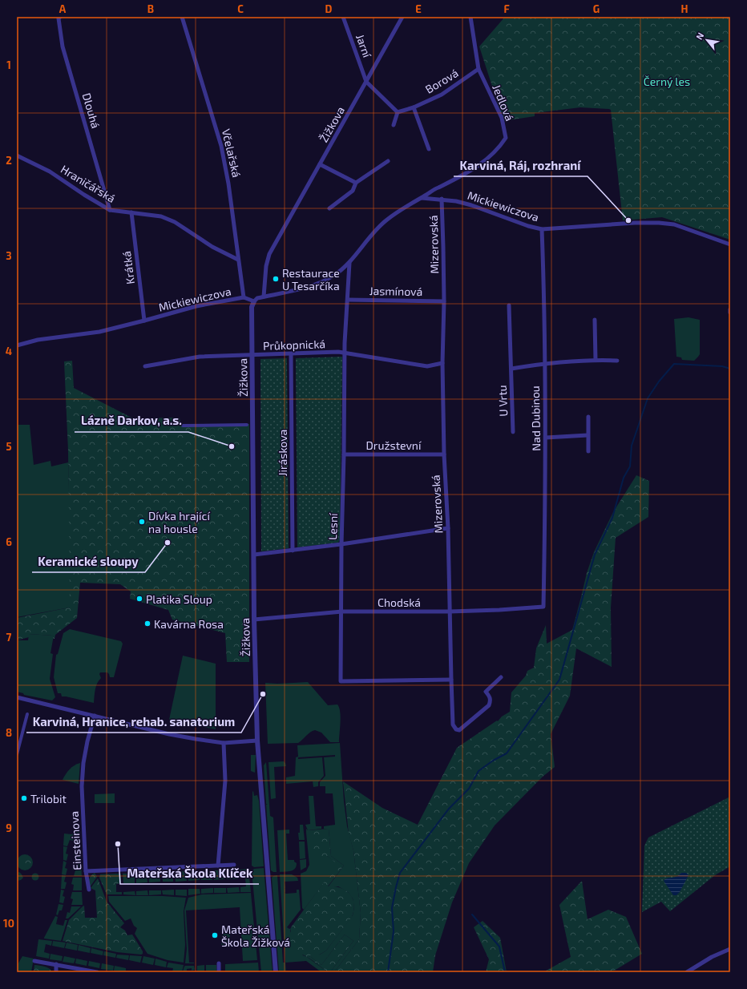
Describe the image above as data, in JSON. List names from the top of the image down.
{
  "streets": {
    "street": [
      "Jarní",
      "Borová",
      "Jedlová",
      "Dlouhá",
      "Žižkova",
      "Včelařská",
      "Hraničářská",
      "Mickiewiczova",
      "Mizerovská",
      "Krátká",
      "Jasmínová",
      "Průkopnická",
      "U Vrtu",
      "Nad Dubinou",
      "Družstevní",
      "Jiráskova",
      "Lesní",
      "Chodská",
      "Einsteinova"
    ]
  },
  "crossings": [
    ["Jarní", "Žižkova"],
    ["Borová", "Jedlová"],
    ["Jedlová", "Mickiewiczova"],
    ["Dlouhá", "Hraničářská"],
    ["Žižkova", "Mickiewiczova"],
    ["Žižkova", "Průkopnická"],
    ["Žižkova", "Chodská"],
    ["Včelařská", "Hraničářská"],
    ["Včelařská", "Mickiewiczova"],
    ["Hraničářská", "Krátká"],
    ["Mickiewiczova", "Mizerovská"],
    ["Mickiewiczova", "Krátká"],
    ["Mickiewiczova", "Nad Dubinou"],
    ["Mizerovská", "Jasmínová"],
    ["Mizerovská", "Průkopnická"],
    ["Mizerovská", "Družstevní"],
    ["Mizerovská", "Lesní"],
    ["Mizerovská", "Chodská"],
    ["Jasmínová", "Lesní"],
    ["Průkopnická", "Jiráskova"],
    ["Průkopnická", "Lesní"],
    ["U Vrtu", "Nad Dubinou"],
    ["Nad Dubinou", "Chodská"],
    ["Družstevní", "Lesní"],
    ["Lesní", "Chodská"]
  ],
  "parks": ["Černý les"],
  "places": [
    "Karviná, Ráj, rozhraní",
    "Restaurace U Tesarčíka",
    "Lázně Darkov, a.s.",
    "Dívka hrající na housle",
    "Keramické sloupy",
    "Platika Sloup",
    "Kavárna Rosa",
    "Karviná, Hranice, rehab. sanatorium",
    "Trilobit",
    "Mateřská Škola Klíček",
    "Mateřská Škola Žižková"
  ],
  "north": "top left",
  "grid": {
    "columns": [
      "A",
      "B",
      "C",
      "D",
      "E",
      "F",
      "G",
      "H"
    ],
    "rows": [
      "1",
      "2",
      "3",
      "4",
      "5",
      "6",
      "7",
      "8",
      "9",
      "10"
    ]
  }
}
